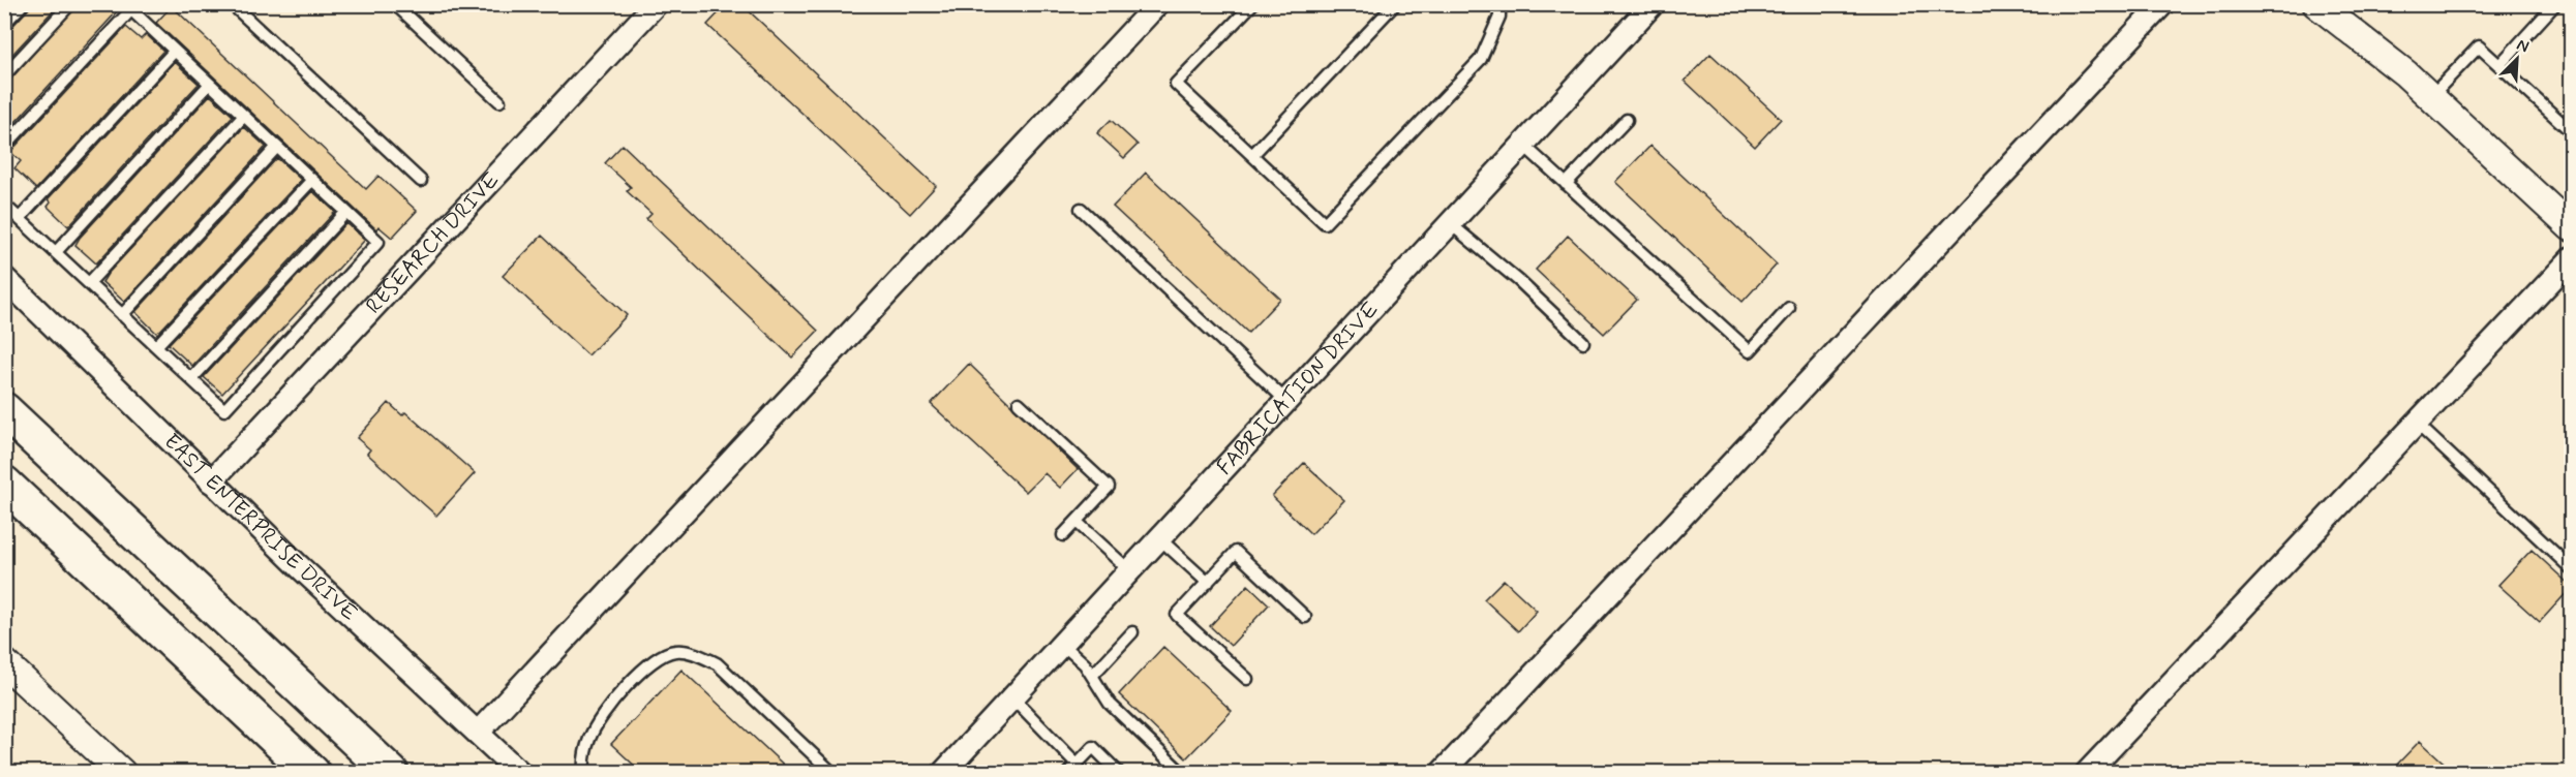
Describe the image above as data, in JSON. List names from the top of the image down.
{
  "streets": {
    "street": ["RESEARCH DRIVE", "FABRICATION DRIVE", "EAST ENTERPRISE DRIVE"]
  },
  "crossings": [
    ["RESEARCH DRIVE", "EAST ENTERPRISE DRIVE"]
  ],
  "north": "top right"
}
